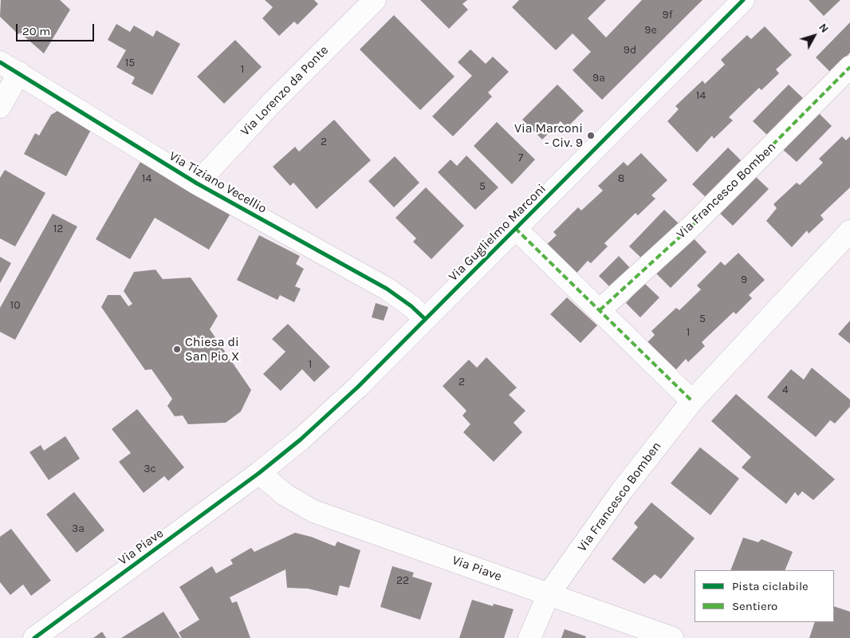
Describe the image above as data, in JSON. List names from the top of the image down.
{
  "streets": {
    "street": [
      "Via Lorenzo da Ponte",
      "Via Tiziano Vecellio",
      "Via Francesco Bomben",
      "Via Guglielmo Marconi",
      "Via Piave"
    ]
  },
  "crossings": [
    ["Via Lorenzo da Ponte", "Via Tiziano Vecellio"],
    ["Via Tiziano Vecellio", "Via Guglielmo Marconi"],
    ["Via Francesco Bomben", "Via Piave"],
    ["Via Guglielmo Marconi", "Via Piave"]
  ],
  "places": ["Via Marconi - Civ. 9", "Chiesa di San Pio X"],
  "house_numbers": [
    "9f",
    "9e",
    "9d",
    "15",
    "1",
    "9a",
    "14",
    "2",
    "7",
    "14",
    "8",
    "5",
    "12",
    "9",
    "10",
    "5",
    "1",
    "1",
    "2",
    "4",
    "3c",
    "3a",
    "22"
  ],
  "legend": ["Pista ciclabile", "Sentiero"],
  "scale_bar": "20 m",
  "north": "top right"
}
